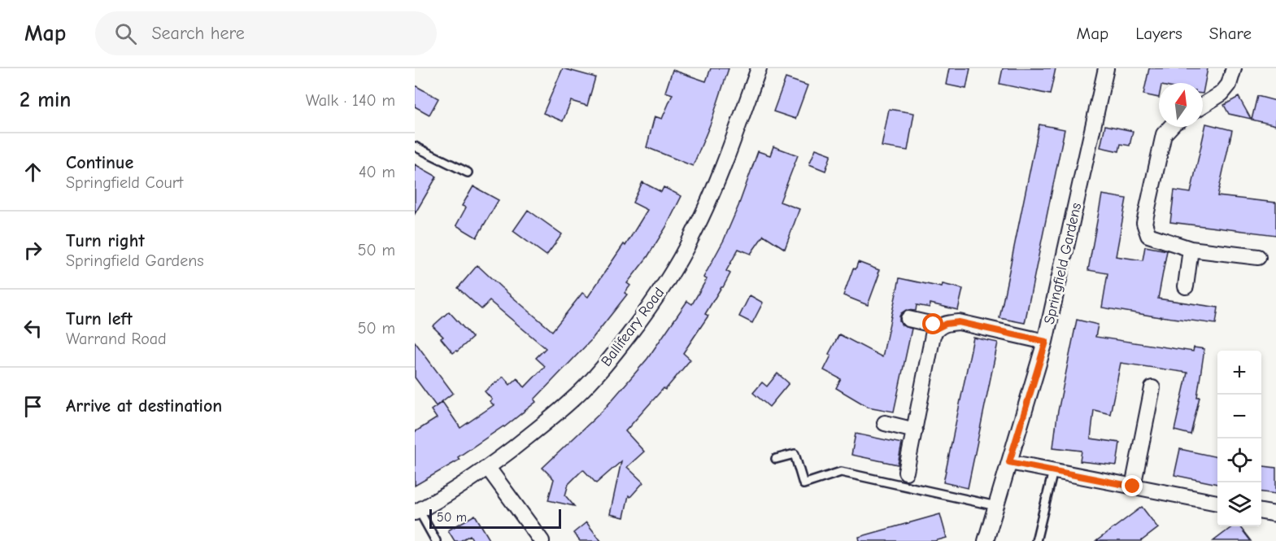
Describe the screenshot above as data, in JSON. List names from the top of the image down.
{
  "streets": {
    "street": ["Springfield Gardens", "Ballifeary Road"]
  },
  "scale_bar": "50 m",
  "north": "top",
  "page": {
    "header": "Map",
    "search": "Search here",
    "nav": ["Map", "Layers", "Share"],
    "heading": ["2 min", "Walk · 140 m"],
    "list": [
      ["Continue", "Springfield Court", "40 m"],
      ["Turn right", "Springfield Gardens", "50 m"],
      ["Turn left", "Warrand Road", "50 m"],
      "Arrive at destination"
    ],
    "map_buttons": ["+", "−"],
    "scale": "50 m"
  }
}
